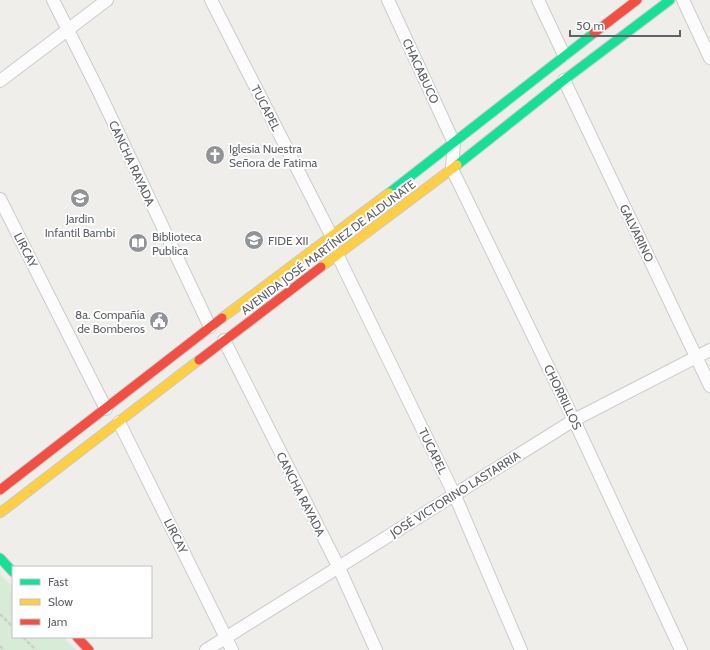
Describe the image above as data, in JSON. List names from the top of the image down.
{
  "streets": {
    "main road": ["AVENIDA JOSÉ MARTÍNEZ DE ALDUNATE"],
    "street": [
      "CHACABUCO",
      "TUCAPEL",
      "CANCHA RAYADA",
      "GALVARINO",
      "LIRCAY",
      "CHORRILLOS",
      "JOSÉ VICTORINO LASTARRIA"
    ]
  },
  "crossings": [
    ["CHACABUCO", "AVENIDA JOSÉ MARTÍNEZ DE ALDUNATE"],
    ["TUCAPEL", "AVENIDA JOSÉ MARTÍNEZ DE ALDUNATE"],
    ["TUCAPEL", "JOSÉ VICTORINO LASTARRIA"],
    ["CANCHA RAYADA", "AVENIDA JOSÉ MARTÍNEZ DE ALDUNATE"],
    ["CANCHA RAYADA", "JOSÉ VICTORINO LASTARRIA"],
    ["GALVARINO", "AVENIDA JOSÉ MARTÍNEZ DE ALDUNATE"],
    ["GALVARINO", "JOSÉ VICTORINO LASTARRIA"],
    ["AVENIDA JOSÉ MARTÍNEZ DE ALDUNATE", "LIRCAY"],
    ["AVENIDA JOSÉ MARTÍNEZ DE ALDUNATE", "CHORRILLOS"],
    ["LIRCAY", "JOSÉ VICTORINO LASTARRIA"],
    ["CHORRILLOS", "JOSÉ VICTORINO LASTARRIA"]
  ],
  "places": {
    "church": ["Iglesia Nuestra Señora de Fatima"],
    "school or university": ["Jardin Infantil Bambi", "FIDE XII"],
    "library": ["Biblioteca Publica"],
    "public building": ["8a. Compañía de Bomberos"]
  },
  "legend": ["Fast", "Slow", "Jam"],
  "scale_bar": "50 m"
}
